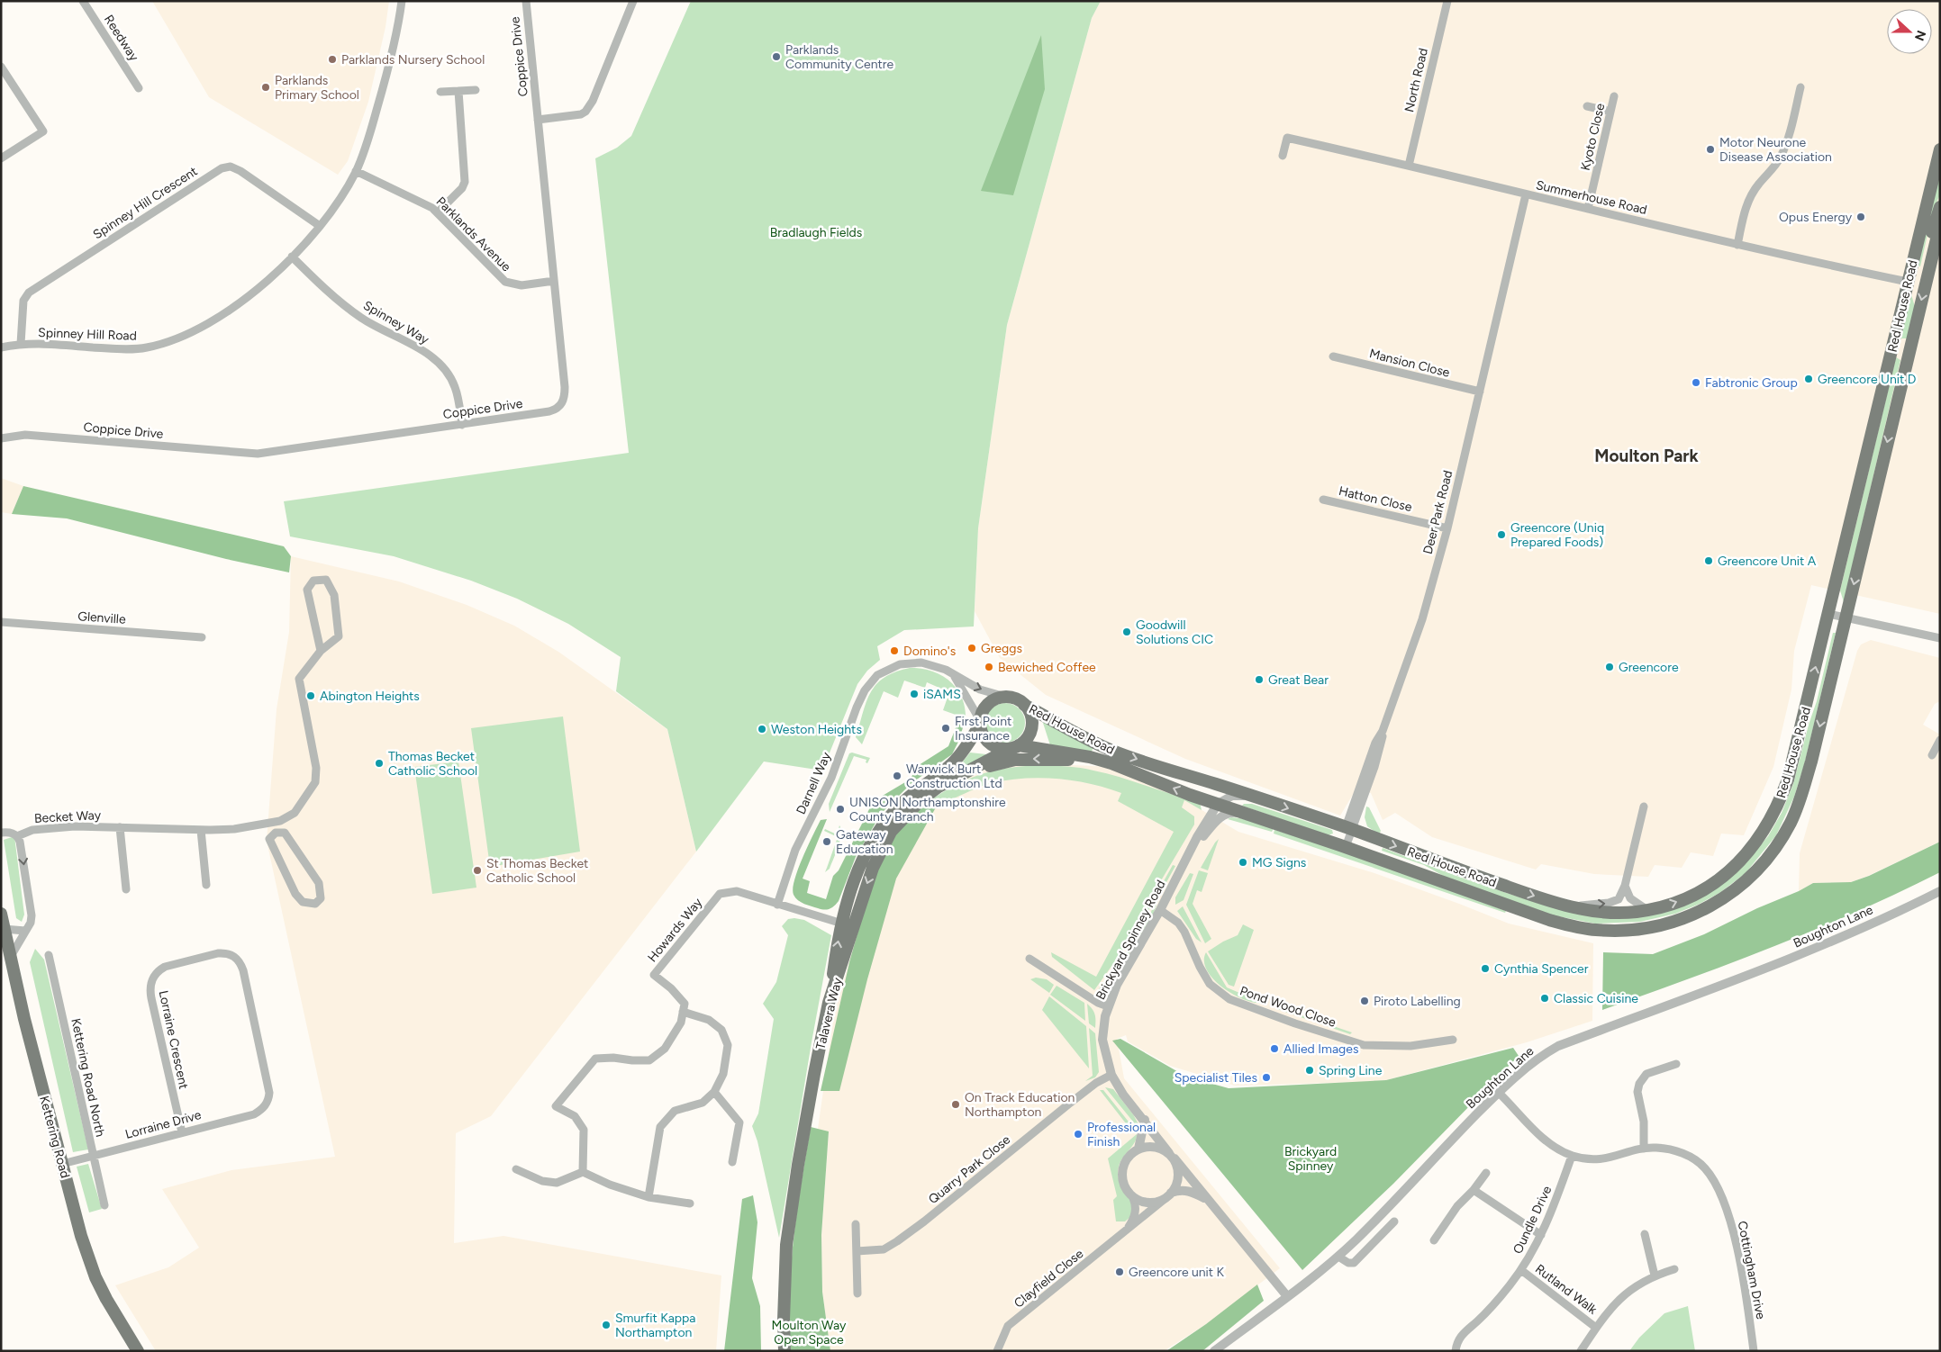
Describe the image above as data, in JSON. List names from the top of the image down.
{
  "streets": {
    "main road": ["Red House Road", "Talavera Way", "Kettering Road"],
    "street": [
      "Reedway",
      "Coppice Drive",
      "North Road",
      "Kyoto Close",
      "Summerhouse Road",
      "Spinney Hill Crescent",
      "Parklands Avenue",
      "Spinney Way",
      "Spinney Hill Road",
      "Mansion Close",
      "Hatton Close",
      "Deer Park Road",
      "Glenville",
      "Darnell Way",
      "Becket Way",
      "Boughton Lane",
      "Howards Way",
      "Brickyard Spinney Road",
      "Pond Wood Close",
      "Lorraine Crescent",
      "Kettering Road North",
      "Lorraine Drive",
      "Quarry Park Close",
      "Oundle Drive",
      "Cottingham Drive",
      "Clayfield Close",
      "Rutland Walk"
    ]
  },
  "crossings": [
    ["Coppice Drive", "Parklands Avenue"],
    ["Coppice Drive", "Spinney Way"],
    ["North Road", "Summerhouse Road"],
    ["Kyoto Close", "Summerhouse Road"],
    ["Summerhouse Road", "Red House Road"],
    ["Summerhouse Road", "Deer Park Road"],
    ["Spinney Hill Crescent", "Spinney Hill Road"],
    ["Parklands Avenue", "Spinney Hill Road"],
    ["Red House Road", "Deer Park Road"],
    ["Red House Road", "Darnell Way"],
    ["Red House Road", "Talavera Way"],
    ["Spinney Way", "Spinney Hill Road"],
    ["Mansion Close", "Deer Park Road"],
    ["Hatton Close", "Deer Park Road"],
    ["Darnell Way", "Howards Way"],
    ["Darnell Way", "Talavera Way"],
    ["Boughton Lane", "Brickyard Spinney Road"],
    ["Boughton Lane", "Cottingham Drive"],
    ["Brickyard Spinney Road", "Pond Wood Close"],
    ["Brickyard Spinney Road", "Quarry Park Close"],
    ["Brickyard Spinney Road", "Clayfield Close"],
    ["Lorraine Crescent", "Lorraine Drive"],
    ["Kettering Road North", "Lorraine Drive"],
    ["Lorraine Drive", "Kettering Road"],
    ["Oundle Drive", "Cottingham Drive"],
    ["Oundle Drive", "Rutland Walk"]
  ],
  "districts": ["Moulton Park"],
  "parks": ["Bradlaugh Fields", "Brickyard Spinney", "Moulton Way Open Space"],
  "places": [
    "Parklands Community Centre",
    "Parklands Nursery School",
    "Parklands Primary School",
    "Motor Neurone Disease Association",
    "Opus Energy",
    "Greencore Unit D",
    "Fabtronic Group",
    "Greencore (Uniq Prepared Foods)",
    "Greencore Unit A",
    "Goodwill Solutions CIC",
    "Greggs",
    "Domino's",
    "Bewiched Coffee",
    "Greencore",
    "Great Bear",
    "iSAMS",
    "Abington Heights",
    "First Point Insurance",
    "Weston Heights",
    "Thomas Becket Catholic School",
    "Warwick Burt Construction Ltd",
    "UNISON Northamptonshire County Branch",
    "Gateway Education",
    "MG Signs",
    "St Thomas Becket Catholic School",
    "Cynthia Spencer",
    "Classic Cuisine",
    "Piroto Labelling",
    "Allied Images",
    "Spring Line",
    "Specialist Tiles",
    "On Track Education Northampton",
    "Professional Finish",
    "Greencore unit K",
    "Smurfit Kappa Northampton"
  ],
  "north": "right"
}
